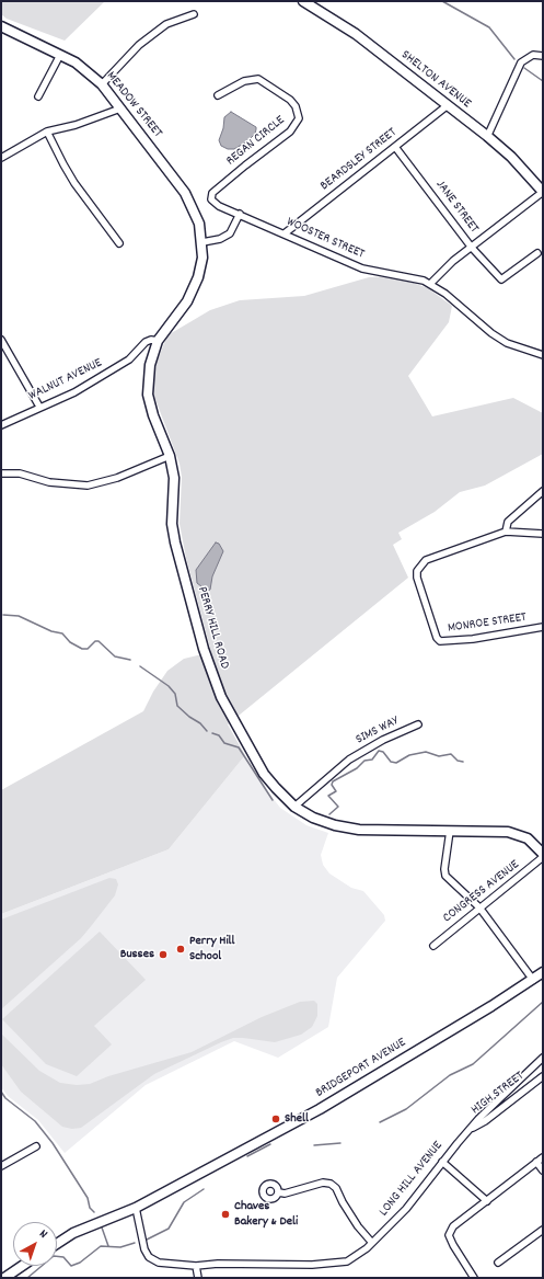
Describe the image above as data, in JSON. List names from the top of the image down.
{
  "streets": {
    "street": [
      "SHELTON AVENUE",
      "MEADOW STREET",
      "REGAN CIRCLE",
      "BEARDSLEY STREET",
      "JANE STREET",
      "WOOSTER STREET",
      "WALNUT AVENUE",
      "MONROE STREET",
      "PERRY HILL ROAD",
      "SIMS WAY",
      "CONGRESS AVENUE",
      "BRIDGEPORT AVENUE",
      "HIGH STREET",
      "LONG HILL AVENUE"
    ]
  },
  "crossings": [
    ["SHELTON AVENUE", "BEARDSLEY STREET"],
    ["MEADOW STREET", "PERRY HILL ROAD"],
    ["REGAN CIRCLE", "WOOSTER STREET"],
    ["BEARDSLEY STREET", "JANE STREET"],
    ["BEARDSLEY STREET", "WOOSTER STREET"],
    ["WALNUT AVENUE", "PERRY HILL ROAD"],
    ["PERRY HILL ROAD", "SIMS WAY"],
    ["BRIDGEPORT AVENUE", "LONG HILL AVENUE"],
    ["HIGH STREET", "LONG HILL AVENUE"]
  ],
  "places": [
    "Perry Hill School",
    "Busses",
    "Shell",
    "Chaves Bakery & Deli"
  ],
  "north": "top right"
}
